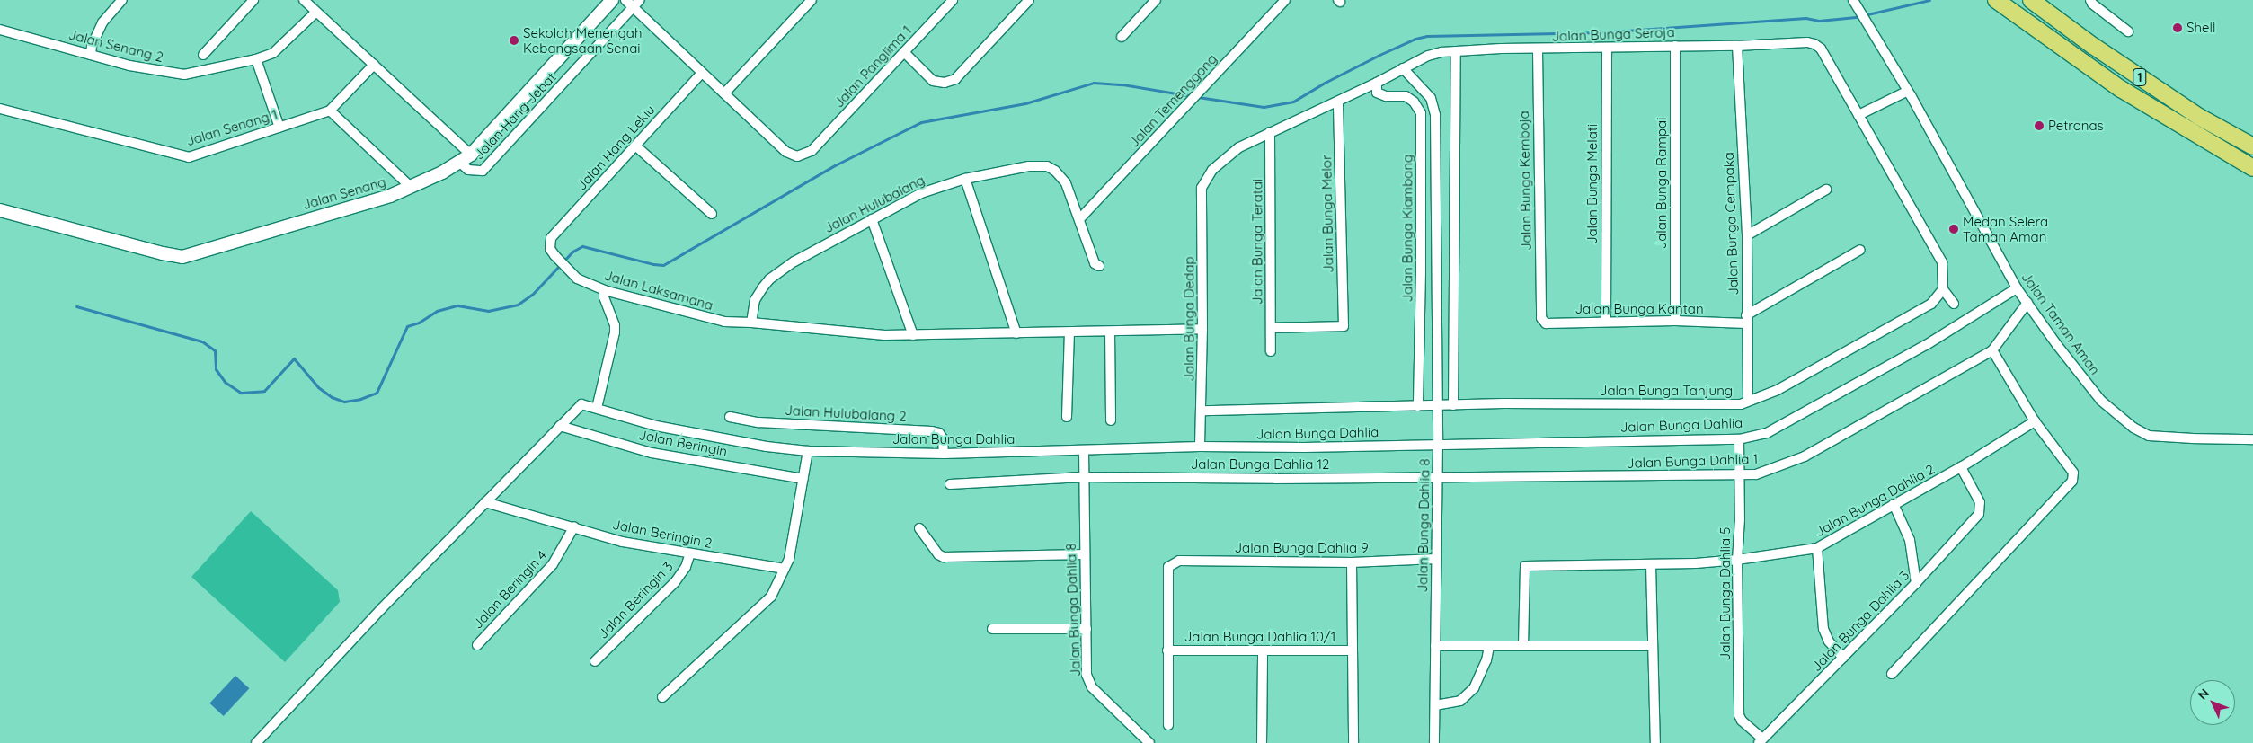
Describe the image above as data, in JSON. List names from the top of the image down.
{
  "streets": {
    "highway": ["1"],
    "street": [
      "Jalan Bunga Seroja",
      "Jalan Senang 2",
      "Jalan Panglima 1",
      "Jalan Temenggong",
      "Jalan Hang Jebat",
      "Jalan Senang 1",
      "Jalan Hang Lekiu",
      "Jalan Bunga Kemboja",
      "Jalan Bunga Rampai",
      "Jalan Bunga Melati",
      "Jalan Senang",
      "Jalan Hulubalang",
      "Jalan Bunga Melor",
      "Jalan Bunga Cempaka",
      "Jalan Bunga Kiambang",
      "Jalan Bunga Teratai",
      "Jalan Laksamana",
      "Jalan Bunga Kantan",
      "Jalan Bunga Dedap",
      "Jalan Taman Aman",
      "Jalan Bunga Tanjung",
      "Jalan Hulubalang 2",
      "Jalan Bunga Dahlia",
      "Jalan Beringin",
      "Jalan Bunga Dahlia 1",
      "Jalan Bunga Dahlia 12",
      "Jalan Bunga Dahlia 2",
      "Jalan Bunga Dahlia 8",
      "Jalan Beringin 2",
      "Jalan Bunga Dahlia 9",
      "Jalan Beringin 4",
      "Jalan Bunga Dahlia 5",
      "Jalan Beringin 3",
      "Jalan Bunga Dahlia 3",
      "Jalan Bunga Dahlia 10/1"
    ]
  },
  "crossings": [
    ["Jalan Bunga Seroja", "Jalan Bunga Kemboja"],
    ["Jalan Bunga Seroja", "Jalan Bunga Rampai"],
    ["Jalan Bunga Seroja", "Jalan Bunga Melati"],
    ["Jalan Bunga Seroja", "Jalan Bunga Melor"],
    ["Jalan Bunga Seroja", "Jalan Bunga Cempaka"],
    ["Jalan Bunga Seroja", "Jalan Bunga Kiambang"],
    ["Jalan Bunga Seroja", "Jalan Bunga Teratai"],
    ["Jalan Bunga Seroja", "Jalan Bunga Dedap"],
    ["Jalan Bunga Seroja", "Jalan Bunga Tanjung"],
    ["Jalan Bunga Seroja", "Jalan Bunga Dahlia 8"],
    ["Jalan Temenggong", "Jalan Hulubalang"],
    ["Jalan Hang Jebat", "Jalan Senang"],
    ["Jalan Hang Lekiu", "Jalan Laksamana"],
    ["Jalan Bunga Kemboja", "Jalan Bunga Kantan"],
    ["Jalan Bunga Rampai", "Jalan Bunga Kantan"],
    ["Jalan Bunga Melati", "Jalan Bunga Kantan"],
    ["Jalan Hulubalang", "Jalan Laksamana"],
    ["Jalan Bunga Melor", "Jalan Bunga Teratai"],
    ["Jalan Bunga Cempaka", "Jalan Bunga Kantan"],
    ["Jalan Bunga Cempaka", "Jalan Bunga Tanjung"],
    ["Jalan Bunga Kiambang", "Jalan Bunga Tanjung"],
    ["Jalan Laksamana", "Jalan Bunga Dedap"],
    ["Jalan Bunga Dedap", "Jalan Bunga Tanjung"],
    ["Jalan Bunga Dedap", "Jalan Bunga Dahlia"],
    ["Jalan Taman Aman", "Jalan Bunga Dahlia"],
    ["Jalan Taman Aman", "Jalan Bunga Dahlia 1"],
    ["Jalan Bunga Tanjung", "Jalan Bunga Dahlia 8"],
    ["Jalan Hulubalang 2", "Jalan Bunga Dahlia"],
    ["Jalan Bunga Dahlia", "Jalan Beringin"],
    ["Jalan Bunga Dahlia", "Jalan Bunga Dahlia 8"],
    ["Jalan Bunga Dahlia", "Jalan Bunga Dahlia 5"],
    ["Jalan Bunga Dahlia 1", "Jalan Bunga Dahlia 12"],
    ["Jalan Bunga Dahlia 1", "Jalan Bunga Dahlia 8"],
    ["Jalan Bunga Dahlia 1", "Jalan Bunga Dahlia 5"],
    ["Jalan Bunga Dahlia 12", "Jalan Bunga Dahlia 8"],
    ["Jalan Bunga Dahlia 2", "Jalan Bunga Dahlia 5"],
    ["Jalan Bunga Dahlia 2", "Jalan Bunga Dahlia 3"],
    ["Jalan Bunga Dahlia 8", "Jalan Bunga Dahlia 9"],
    ["Jalan Beringin 2", "Jalan Beringin 4"],
    ["Jalan Beringin 2", "Jalan Beringin 3"],
    ["Jalan Bunga Dahlia 9", "Jalan Bunga Dahlia 10/1"],
    ["Jalan Bunga Dahlia 5", "Jalan Bunga Dahlia 3"]
  ],
  "places": [
    "Shell",
    "Sekolah Menengah Kebangsaan Senai",
    "Petronas",
    "Medan Selera Taman Aman"
  ],
  "north": "top left"
}
